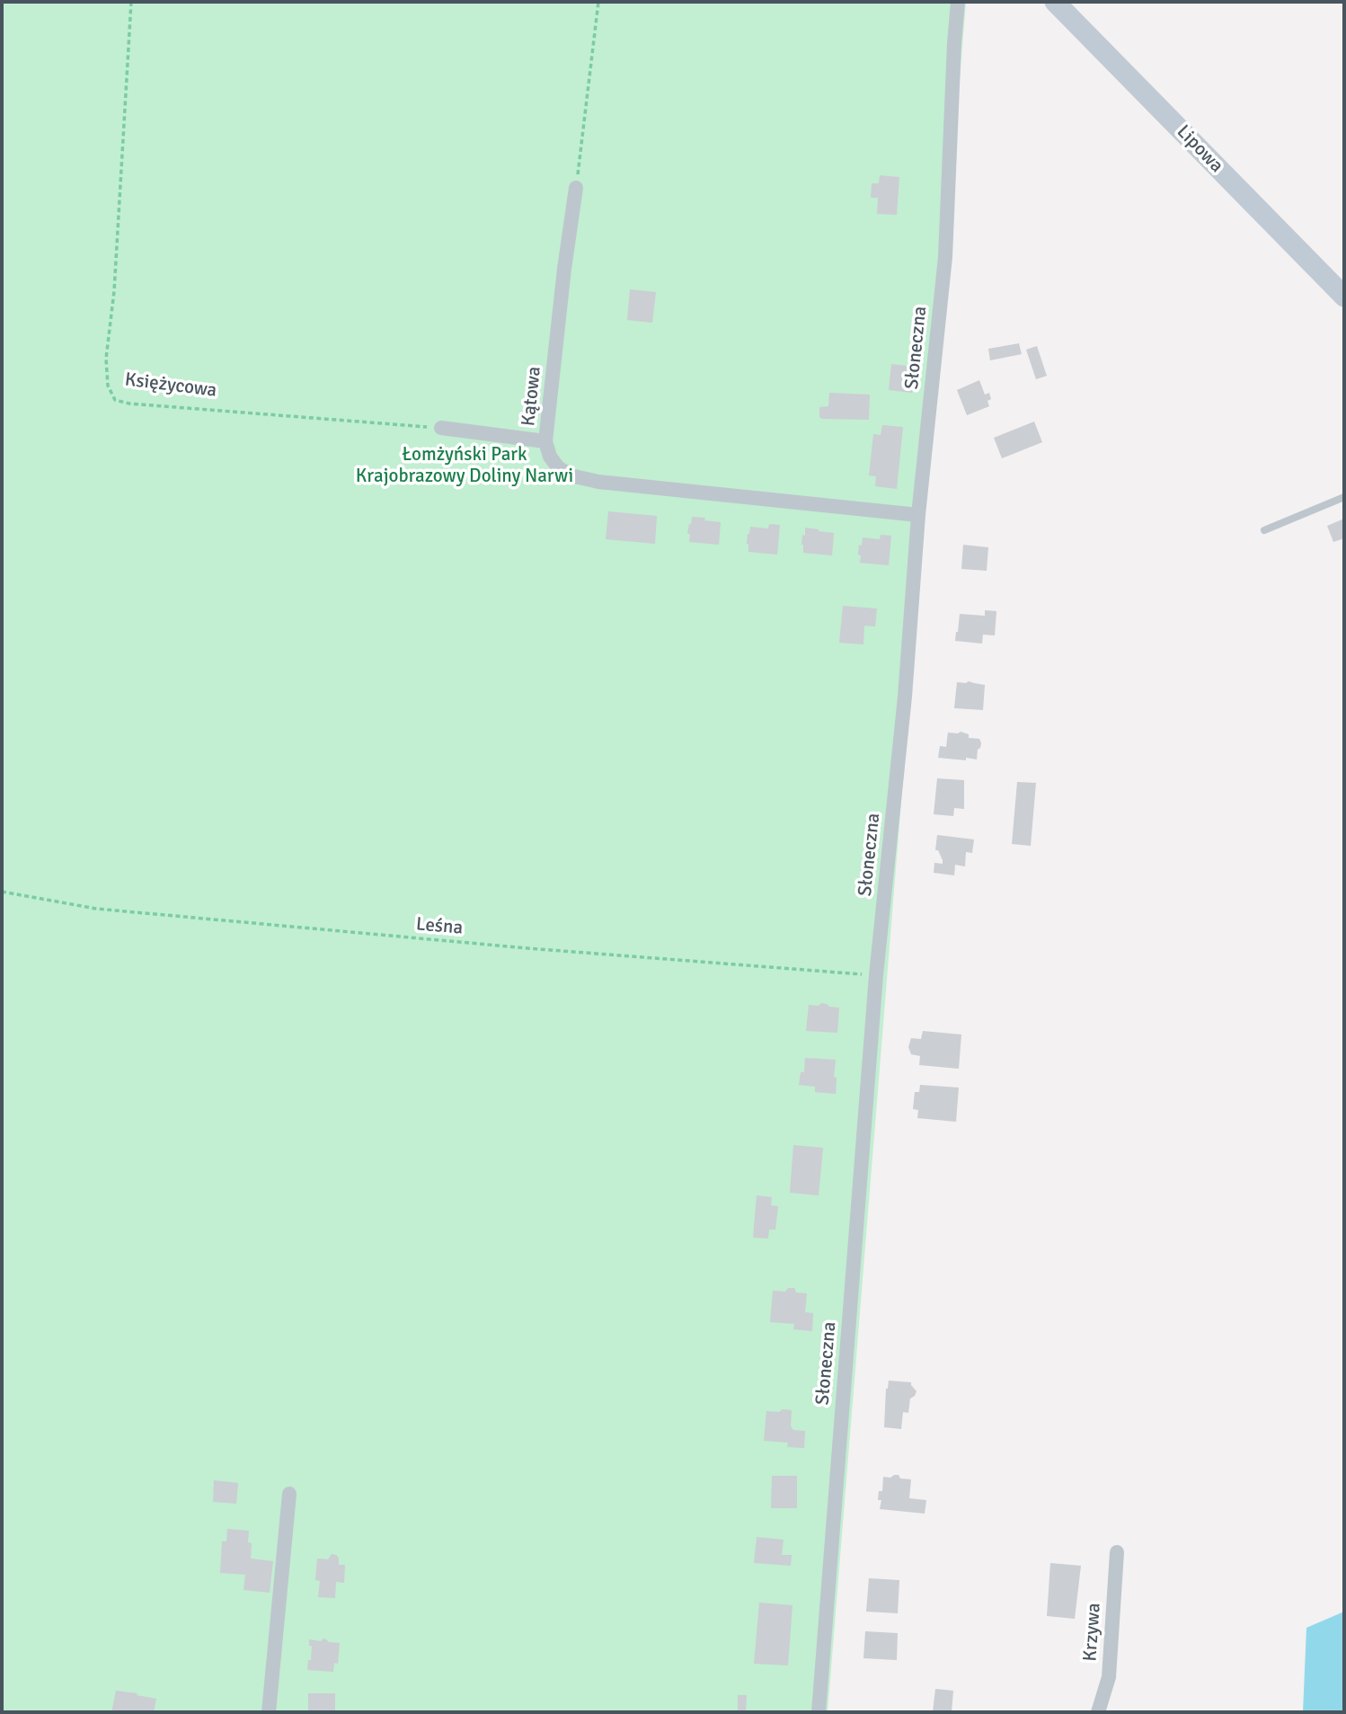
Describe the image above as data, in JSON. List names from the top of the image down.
{
  "streets": {
    "main road": ["Lipowa"],
    "street": ["Słoneczna", "Kątowa", "Krzywa"],
    "path": ["Księżycowa", "Leśna"]
  },
  "crossings": [
    ["Słoneczna", "Kątowa"],
    ["Słoneczna", "Leśna"]
  ],
  "parks": ["Łomżyński Park Krajobrazowy Doliny Narwi"]
}
